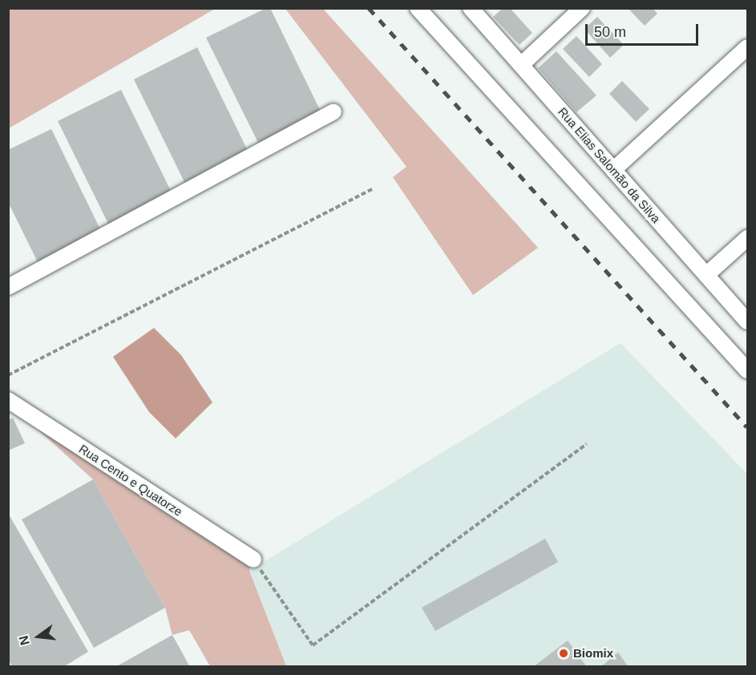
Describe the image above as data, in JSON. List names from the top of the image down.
{
  "streets": {
    "street": ["Rua Elias Salomão da Silva", "Rua Cento e Quatorze"]
  },
  "places": ["Biomix"],
  "scale_bar": "50 m",
  "north": "left"
}
